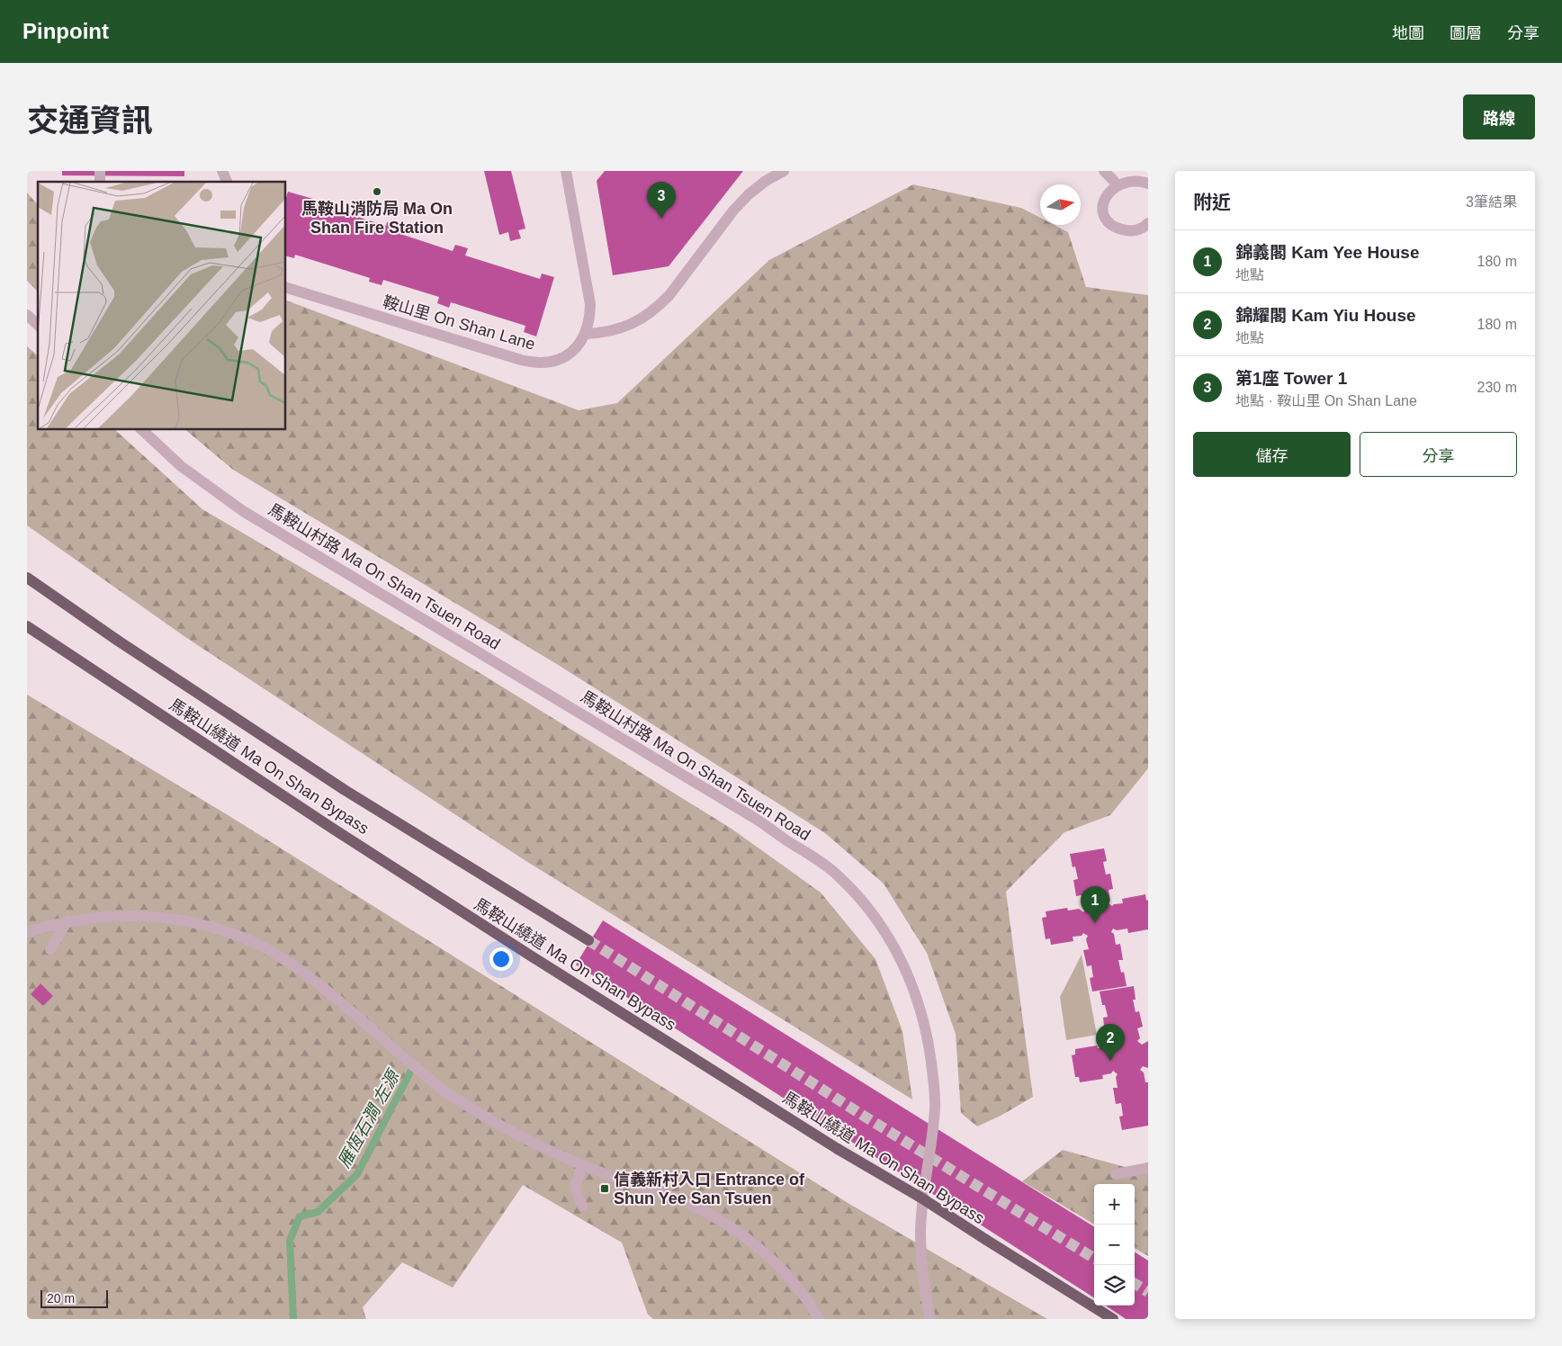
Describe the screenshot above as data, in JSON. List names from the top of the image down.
{
  "streets": {
    "main road": ["馬鞍山繞道 Ma On Shan Bypass"],
    "street": ["鞍山里 On Shan Lane", "馬鞍山村路 Ma On Shan Tsuen Road"]
  },
  "water": ["雁恆石澗 左源"],
  "places": {
    "other": ["馬鞍山消防局 Ma On Shan Fire Station"],
    "transit": ["信義新村入口 Entrance of Shun Yee San Tsuen"]
  },
  "scale_bar": "20 m",
  "north": "right",
  "page": {
    "header": "Pinpoint",
    "nav": ["地圖", "圖層", "分享"],
    "title": "交通資訊",
    "buttons": [
      "路線",
      ["儲存", "分享"]
    ],
    "heading": ["附近", "3筆結果"],
    "pins": ["3", "1", "2"],
    "list": [
      {
        "mark": "1",
        "name": "錦義閣 Kam Yee House",
        "note": "地點",
        "value": "180 m"
      },
      {
        "mark": "2",
        "name": "錦耀閣 Kam Yiu House",
        "note": "地點",
        "value": "180 m"
      },
      {
        "mark": "3",
        "name": "第1座 Tower 1",
        "note": "地點 · 鞍山里 On Shan Lane",
        "value": "230 m"
      }
    ],
    "map_buttons": ["+", "−"],
    "scale": "20 m"
  }
}
